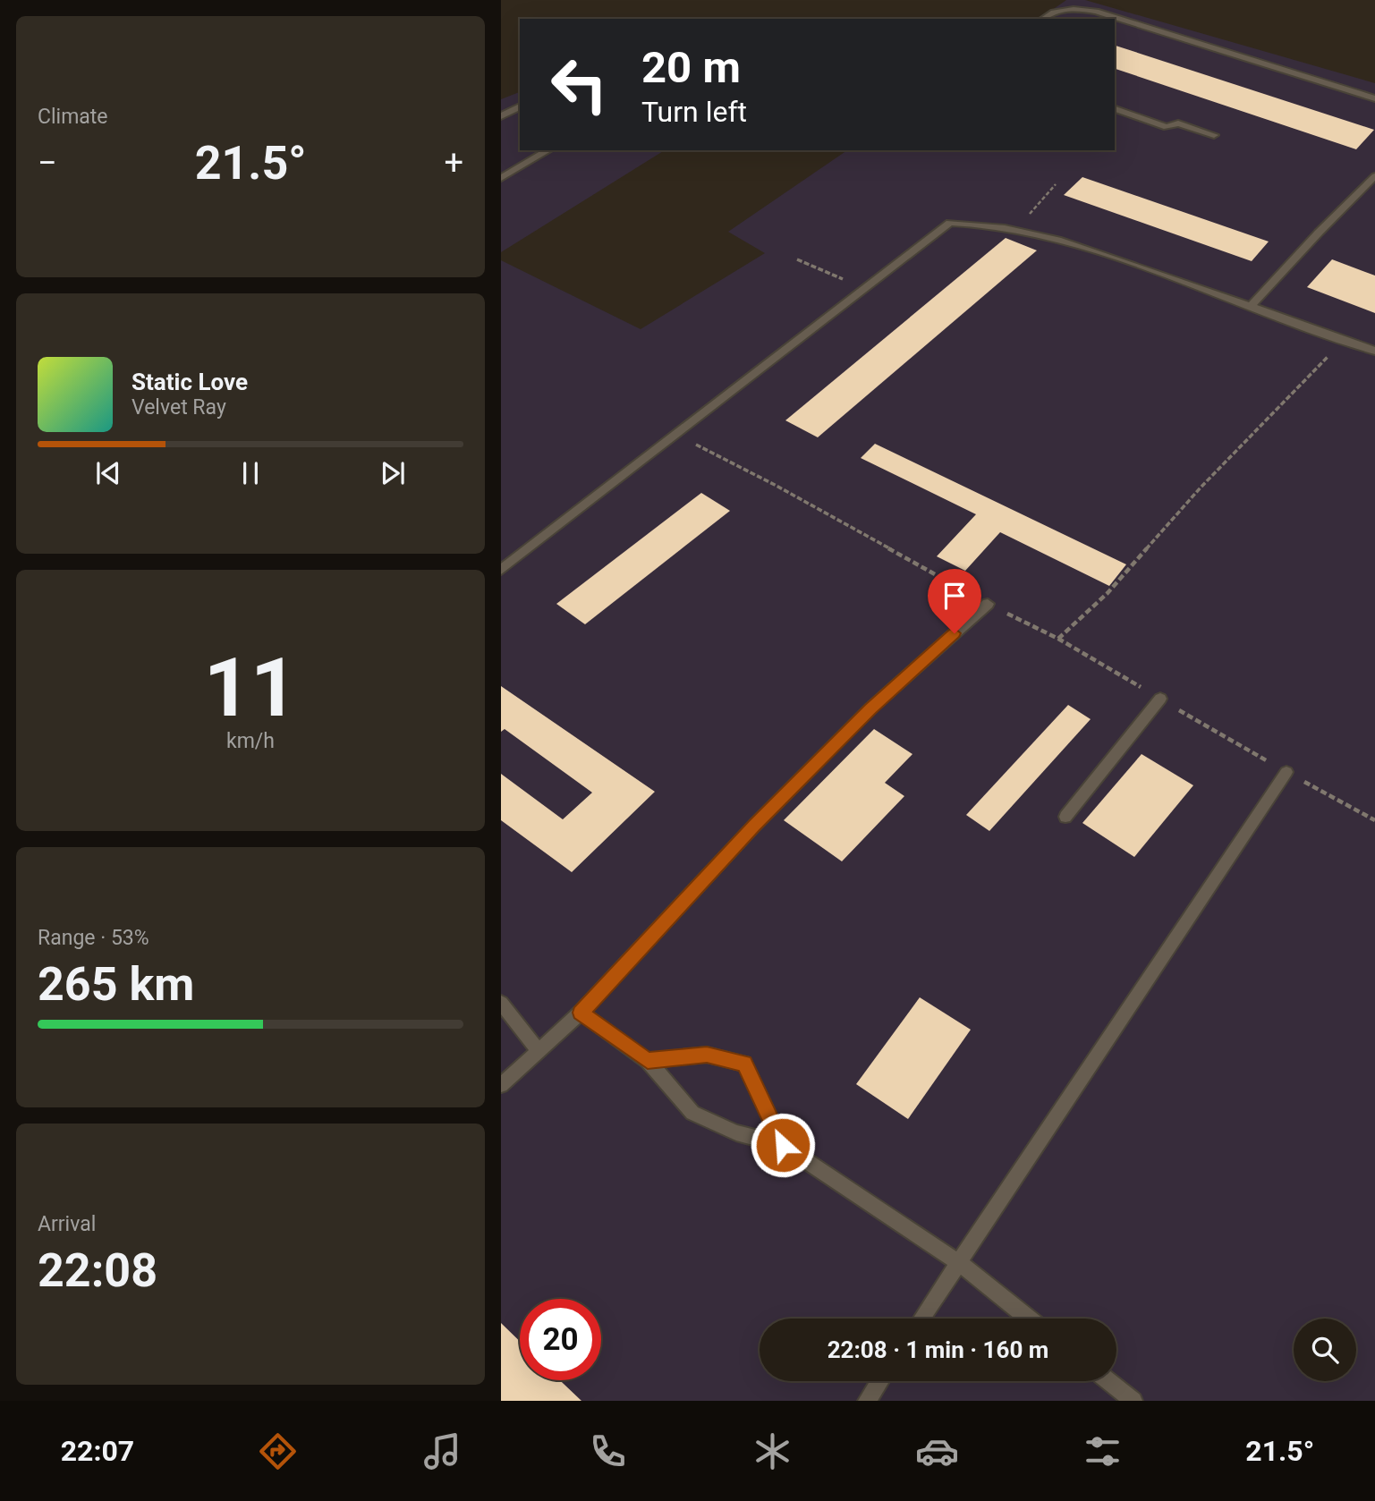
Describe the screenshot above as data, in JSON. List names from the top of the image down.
{
  "page": {
    "tile": [
      "Climate",
      ["11", "km/h"],
      ["Range · 53%", "265 km"],
      ["Arrival", "22:08"]
    ],
    "turn": ["20 m", "Turn left"],
    "heat": ["−", "21.5°", "+"],
    "song": ["Static Love", "Velvet Ray"],
    "limit": "20",
    "trip": "22:08 · 1 min · 160 m",
    "tabs": ["22:07", "21.5°"]
  }
}
